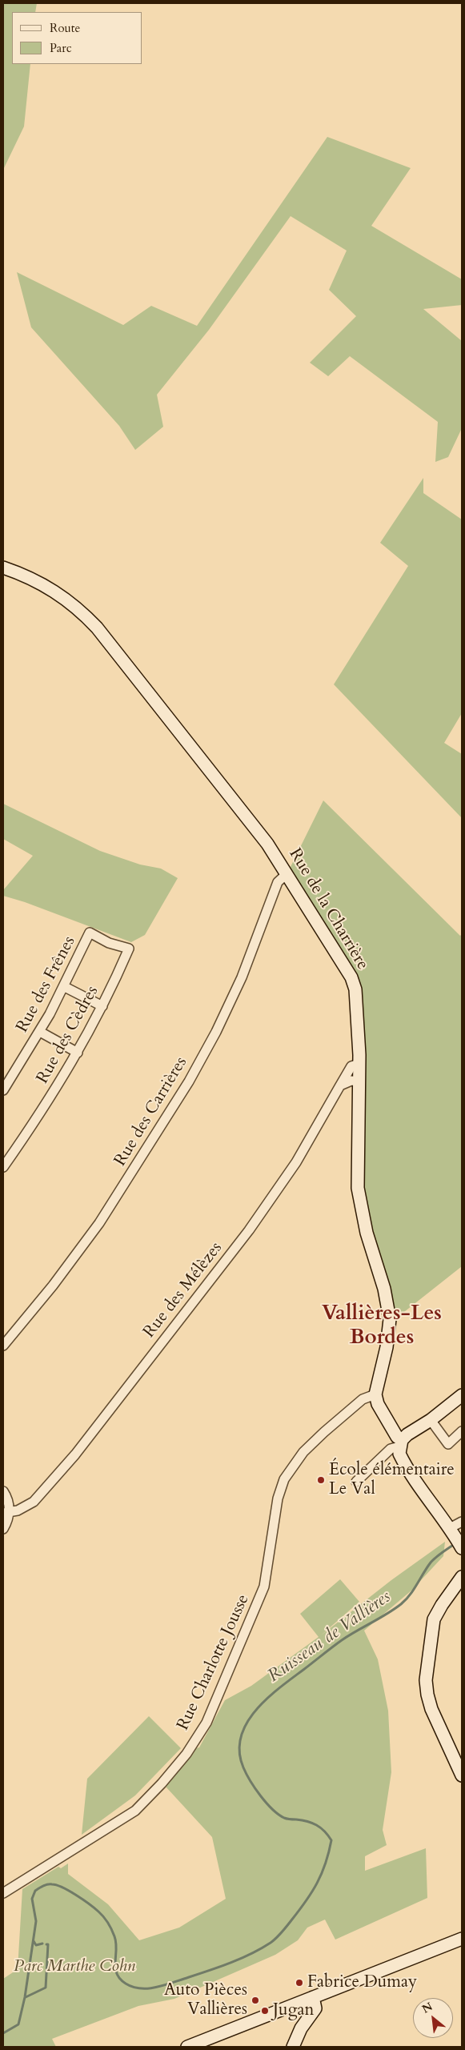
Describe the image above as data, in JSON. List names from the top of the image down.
{
  "streets": {
    "street": [
      "Rue de la Charrière",
      "Rue des Frênes",
      "Rue des Cèdres",
      "Rue des Carrières",
      "Rue des Mélèzes",
      "Rue Charlotte Jousse"
    ]
  },
  "crossings": [
    ["Rue de la Charrière", "Rue des Carrières"],
    ["Rue de la Charrière", "Rue des Mélèzes"],
    ["Rue de la Charrière", "Rue Charlotte Jousse"],
    ["Rue des Frênes", "Rue des Cèdres"]
  ],
  "districts": ["Vallières-Les Bordes"],
  "water": ["Ruisseau de Vallières"],
  "parks": ["Parc Marthe Cohn"],
  "places": [
    "École élémentaire Le Val",
    "Fabrice Dumay",
    "Auto Pièces Vallières",
    "Jugan"
  ],
  "legend": ["Route", "Parc"],
  "north": "top left"
}
